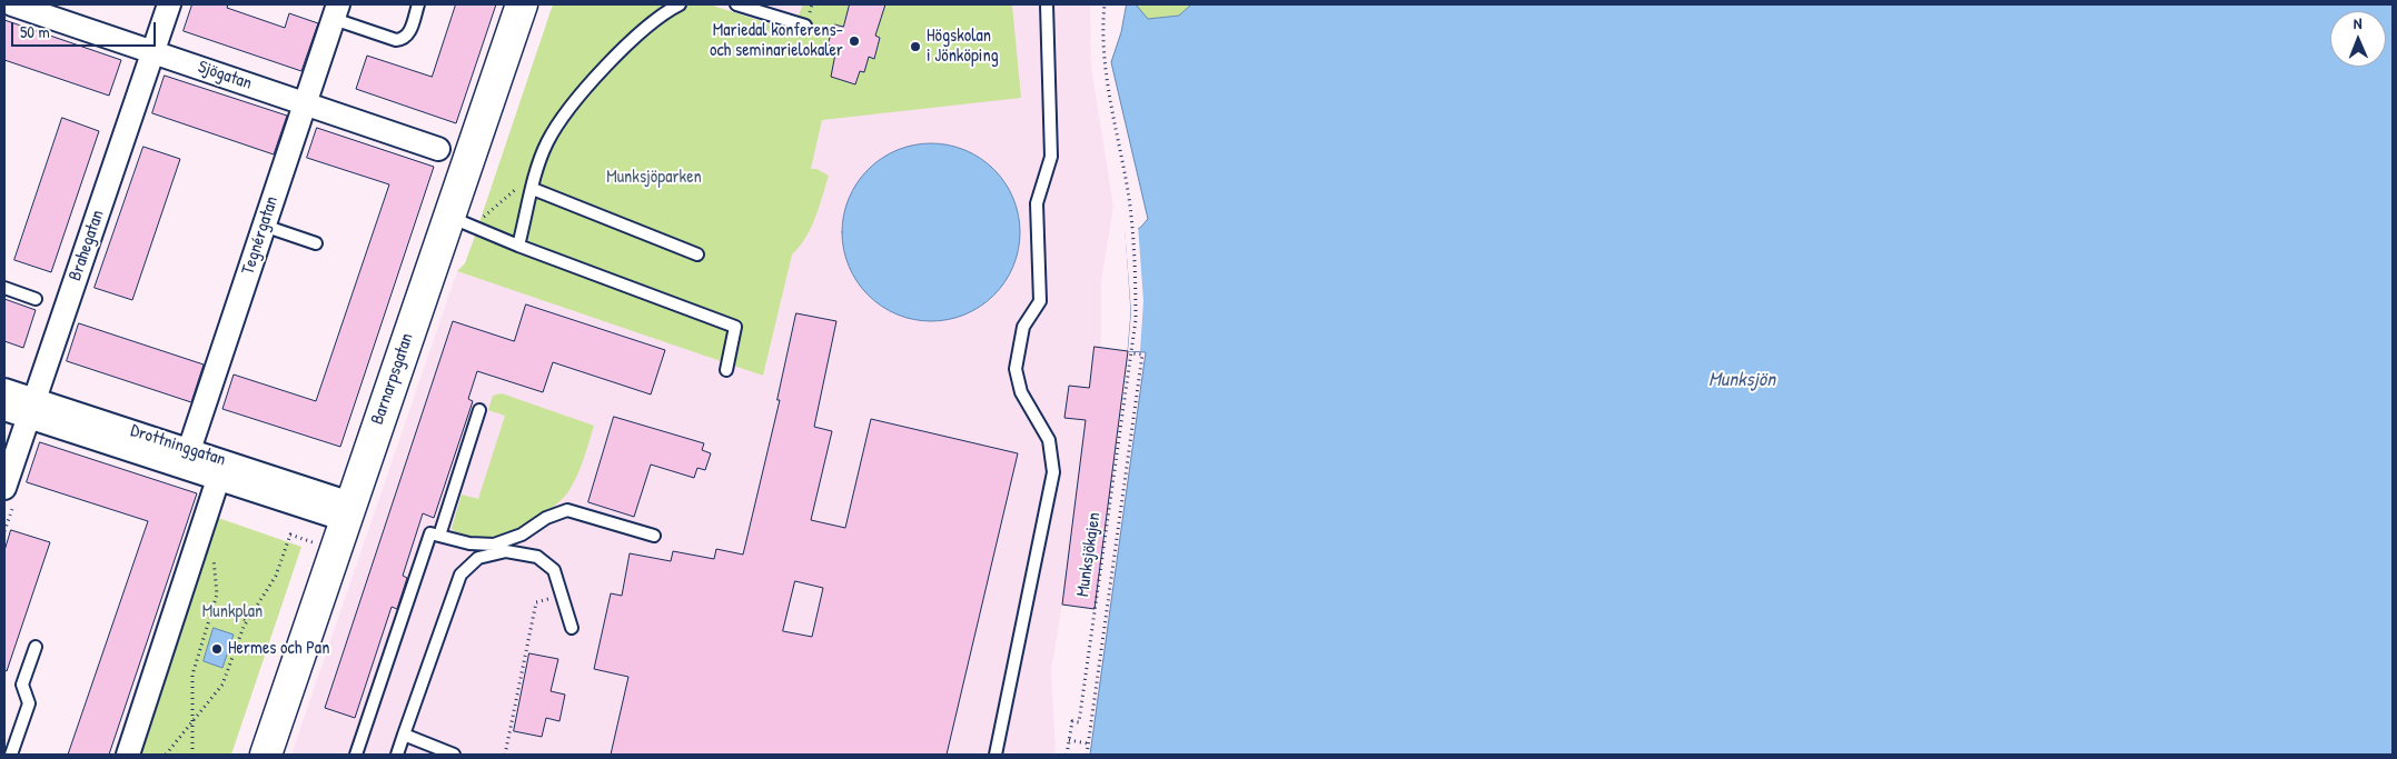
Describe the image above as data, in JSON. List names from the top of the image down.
{
  "streets": {
    "main road": ["Barnarpsgatan"],
    "street": [
      "Sjögatan",
      "Tegnérgatan",
      "Brahegatan",
      "Drottninggatan"
    ],
    "path": ["Munksjökajen"]
  },
  "crossings": [
    ["Sjögatan", "Tegnérgatan"],
    ["Sjögatan", "Brahegatan"],
    ["Tegnérgatan", "Drottninggatan"],
    ["Brahegatan", "Drottninggatan"],
    ["Barnarpsgatan", "Drottninggatan"]
  ],
  "water": ["Munksjön"],
  "parks": ["Munksjöparken", "Munkplan"],
  "places": ["Mariedal konferens- och seminarielokaler", "Högskolan i Jönköping", "Hermes och Pan"],
  "scale_bar": "50 m",
  "north": "top"
}
